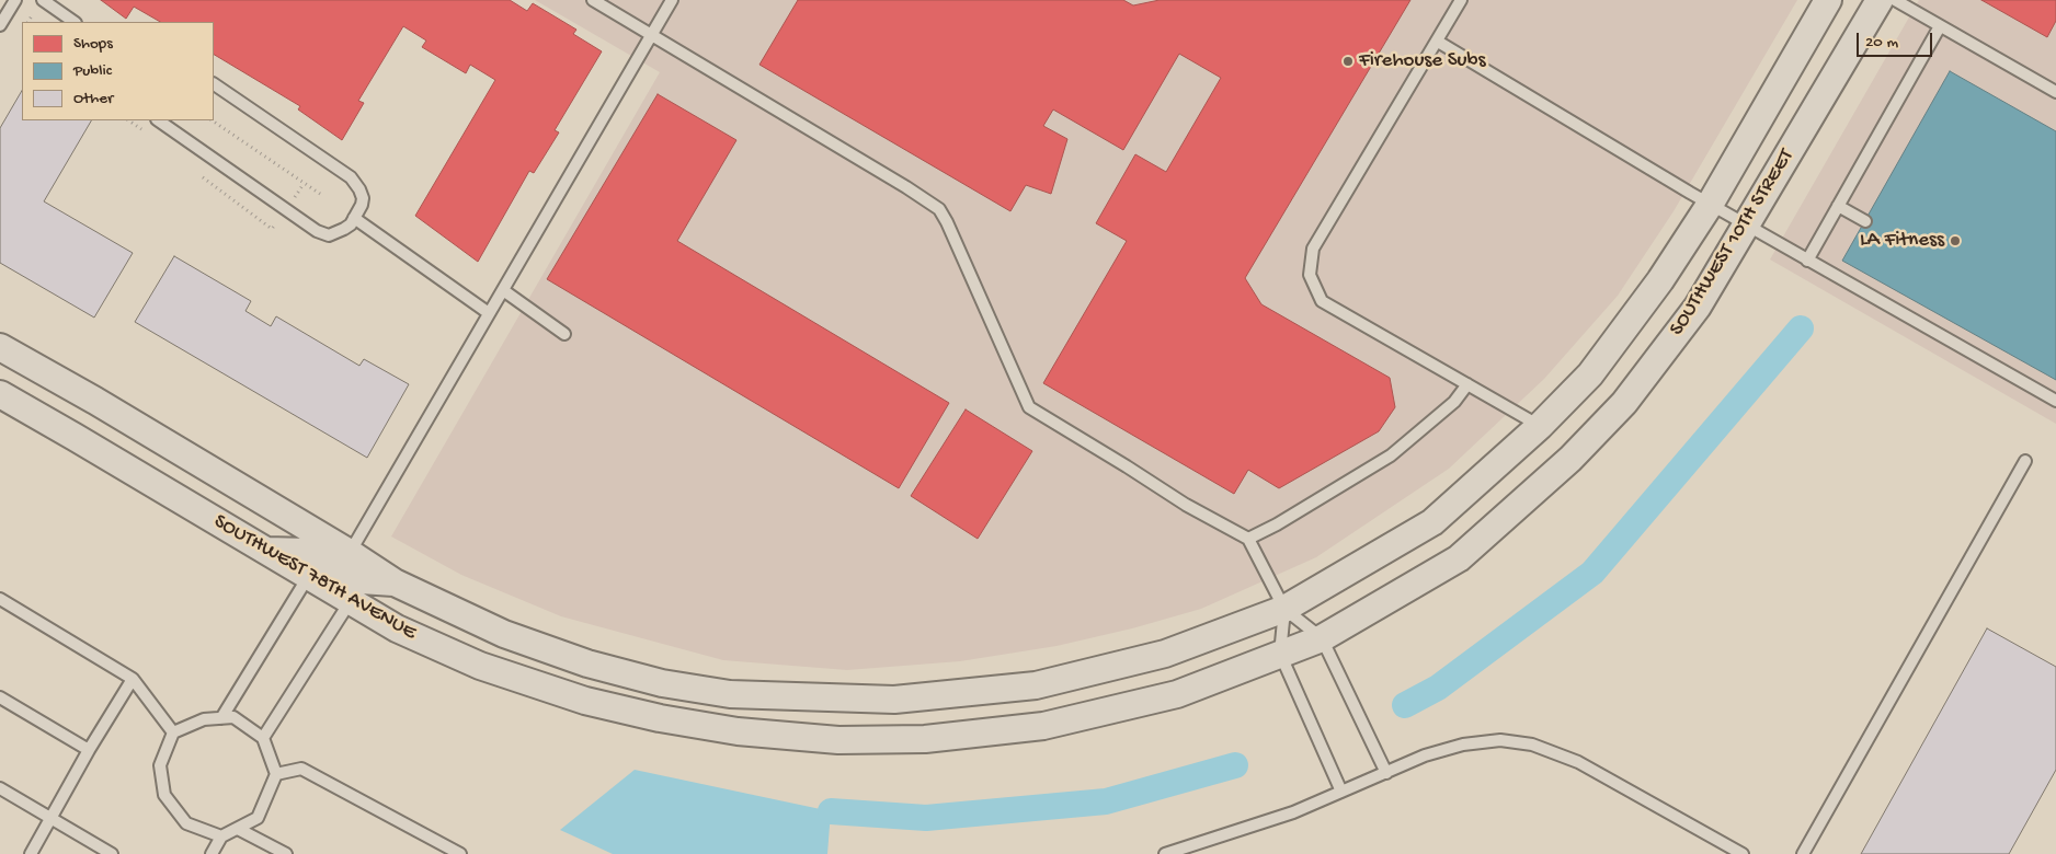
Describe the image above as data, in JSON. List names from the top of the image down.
{
  "streets": {
    "street": ["SOUTHWEST 10TH STREET", "SOUTHWEST 78TH AVENUE"]
  },
  "crossings": [
    ["SOUTHWEST 10TH STREET", "SOUTHWEST 78TH AVENUE"]
  ],
  "places": ["Firehouse Subs", "LA Fitness"],
  "legend": ["Shops", "Public", "Other"],
  "scale_bar": "20 m"
}
